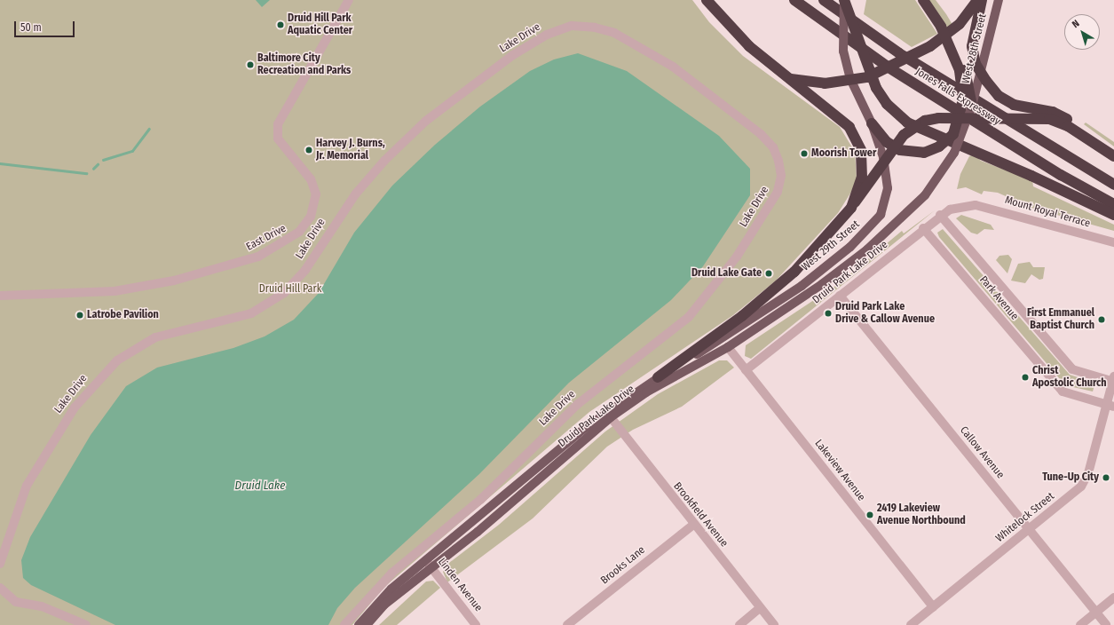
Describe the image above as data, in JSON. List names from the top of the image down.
{
  "streets": {
    "highway": ["Jones Falls Expressway"],
    "main road": ["West 28th Street", "West 29th Street", "Druid Park Lake Drive"],
    "street": [
      "Lake Drive",
      "Mount Royal Terrace",
      "East Drive",
      "Park Avenue",
      "Callow Avenue",
      "Lakeview Avenue",
      "Brookfield Avenue",
      "Whitelock Street",
      "Brooks Lane",
      "Linden Avenue"
    ]
  },
  "crossings": [
    ["West 28th Street", "Druid Park Lake Drive"],
    ["Mount Royal Terrace", "Druid Park Lake Drive"],
    ["West 29th Street", "Druid Park Lake Drive"],
    ["Druid Park Lake Drive", "Park Avenue"],
    ["Druid Park Lake Drive", "Callow Avenue"],
    ["Druid Park Lake Drive", "Lakeview Avenue"],
    ["Druid Park Lake Drive", "Brookfield Avenue"],
    ["Druid Park Lake Drive", "Linden Avenue"],
    ["Park Avenue", "Whitelock Street"],
    ["Callow Avenue", "Whitelock Street"],
    ["Lakeview Avenue", "Whitelock Street"],
    ["Brookfield Avenue", "Brooks Lane"]
  ],
  "water": ["Druid Lake"],
  "parks": ["Druid Hill Park"],
  "places": [
    "Druid Hill Park Aquatic Center",
    "Baltimore City Recreation and Parks",
    "Harvey J. Burns, Jr. Memorial",
    "Moorish Tower",
    "Druid Lake Gate",
    "Druid Park Lake Drive & Callow Avenue",
    "Latrobe Pavilion",
    "First Emmanuel Baptist Church",
    "Christ Apostolic Church",
    "Tune-Up City",
    "2419 Lakeview Avenue Northbound"
  ],
  "scale_bar": "50 m",
  "north": "top left"
}
